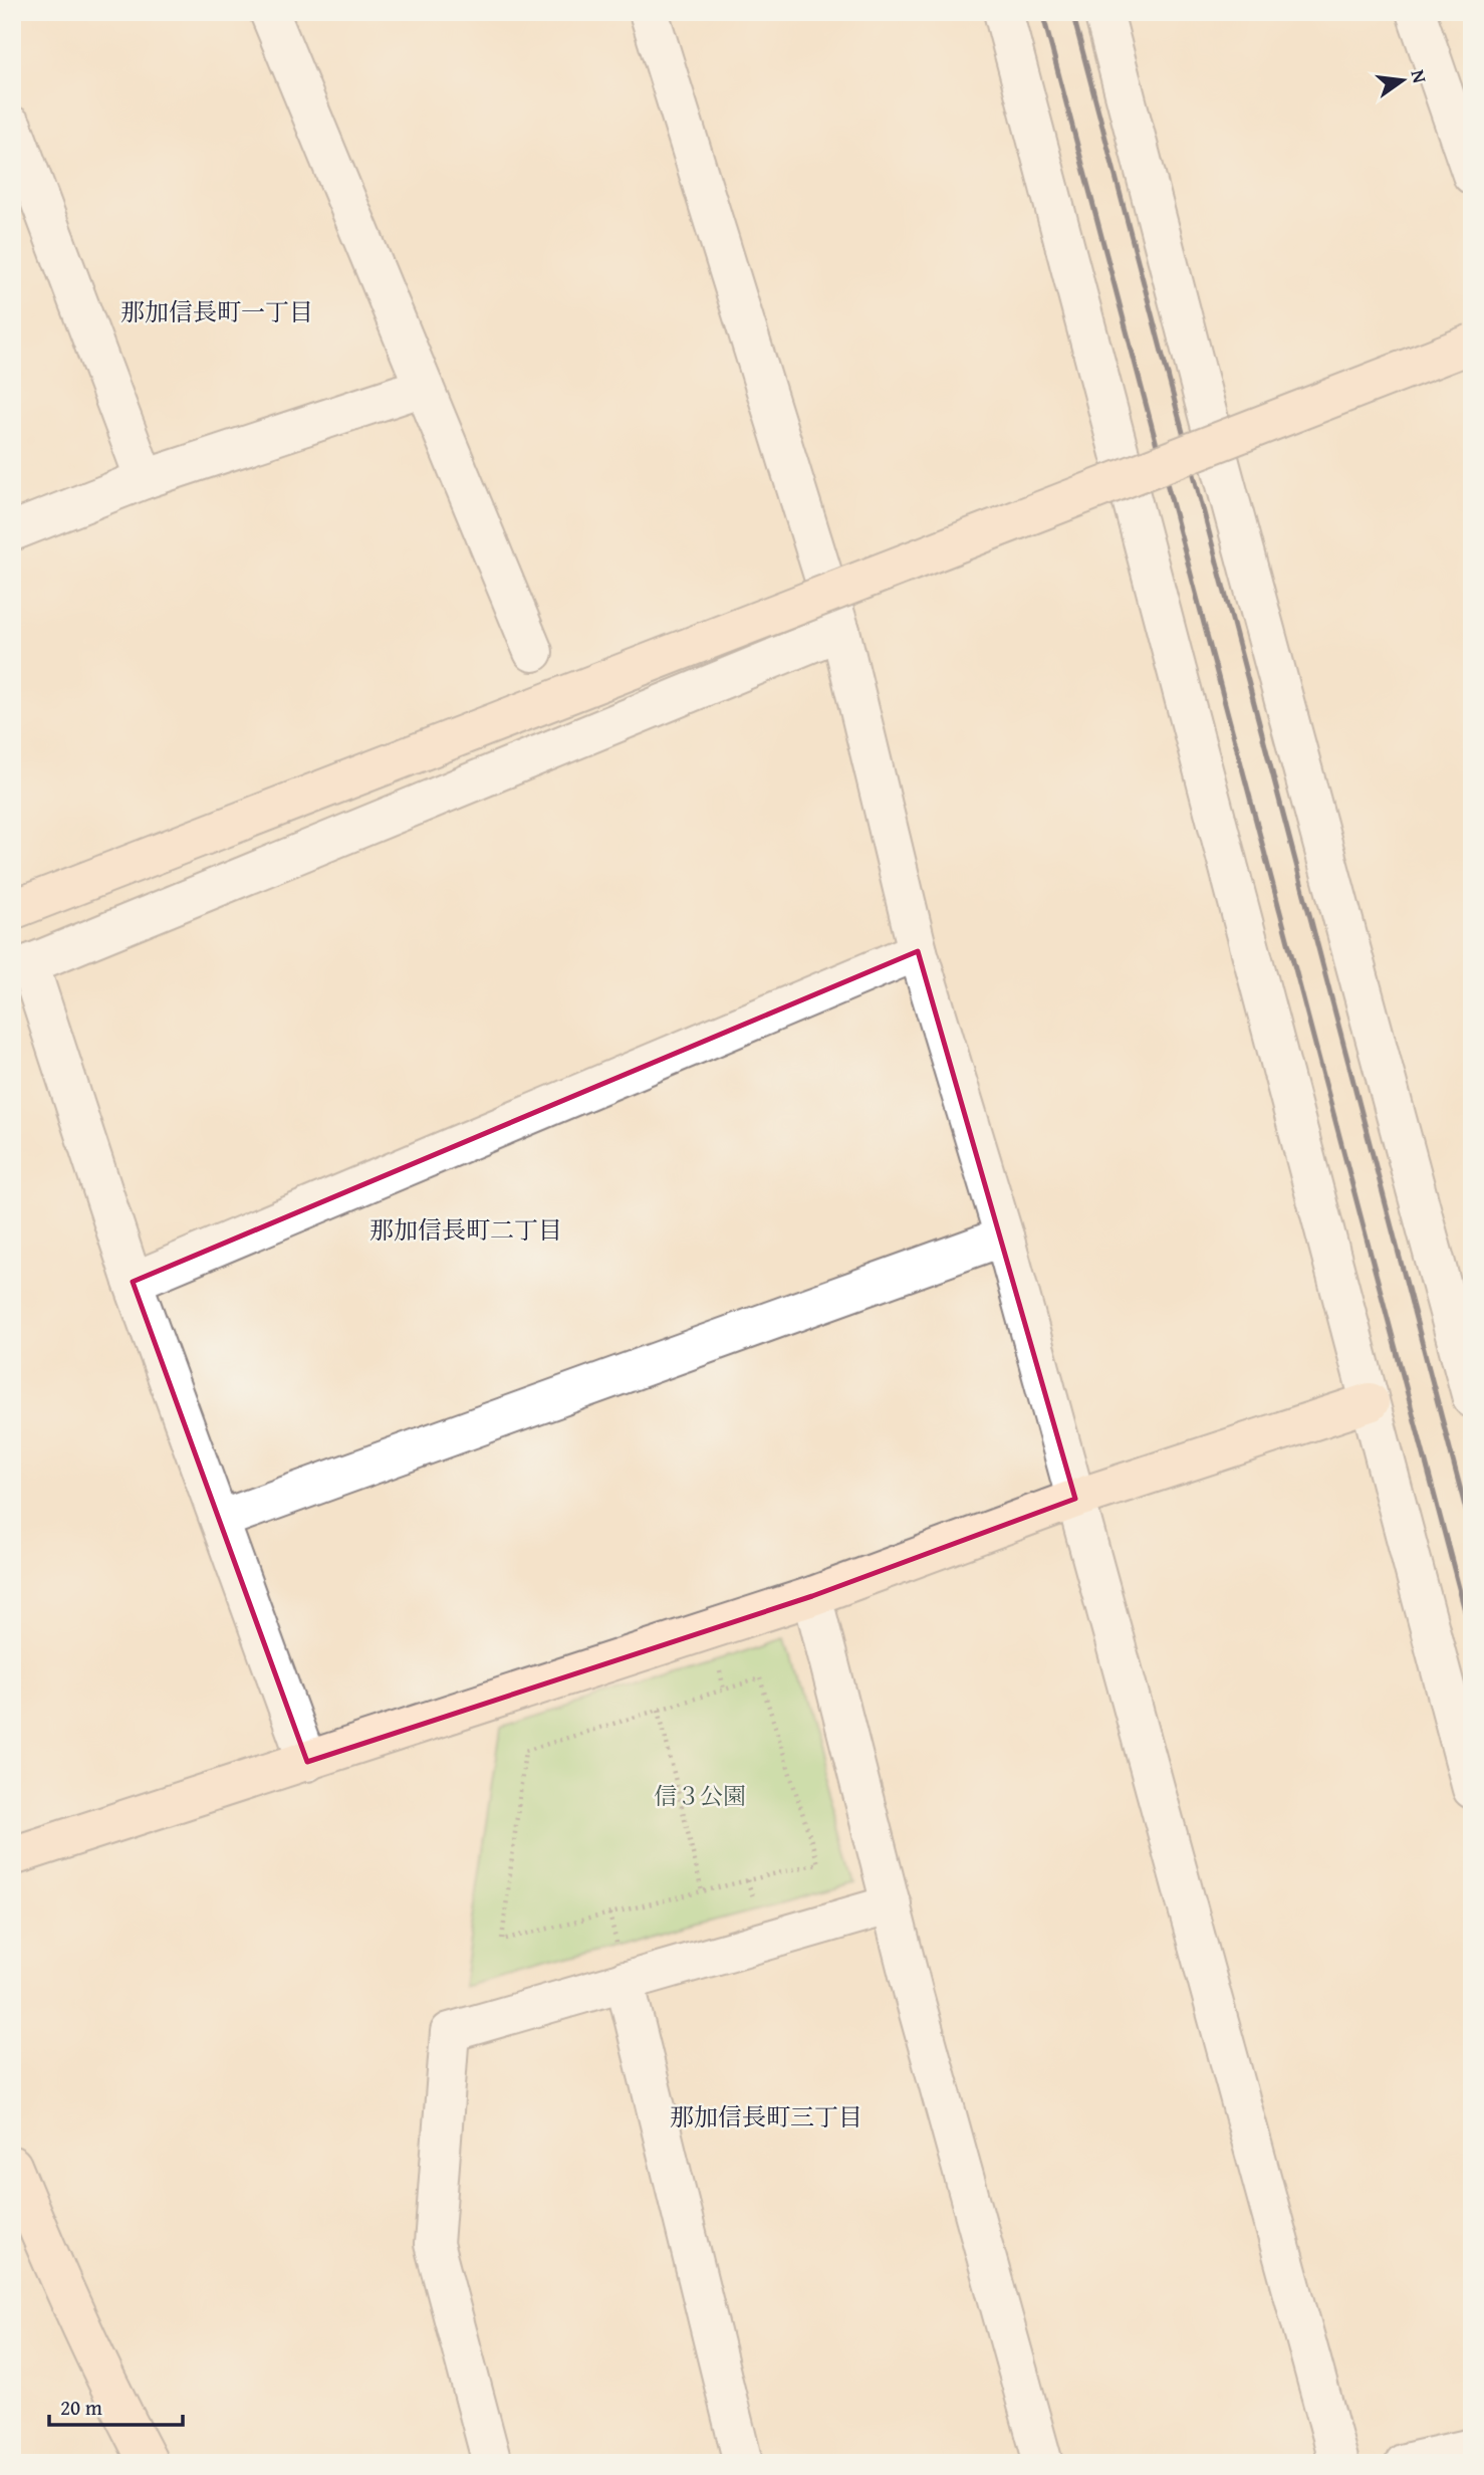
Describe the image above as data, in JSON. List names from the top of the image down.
{
  "districts": ["那加信長町一丁目", "那加信長町二丁目", "那加信長町三丁目"],
  "parks": ["信３公園"],
  "scale_bar": "20 m",
  "north": "right"
}
